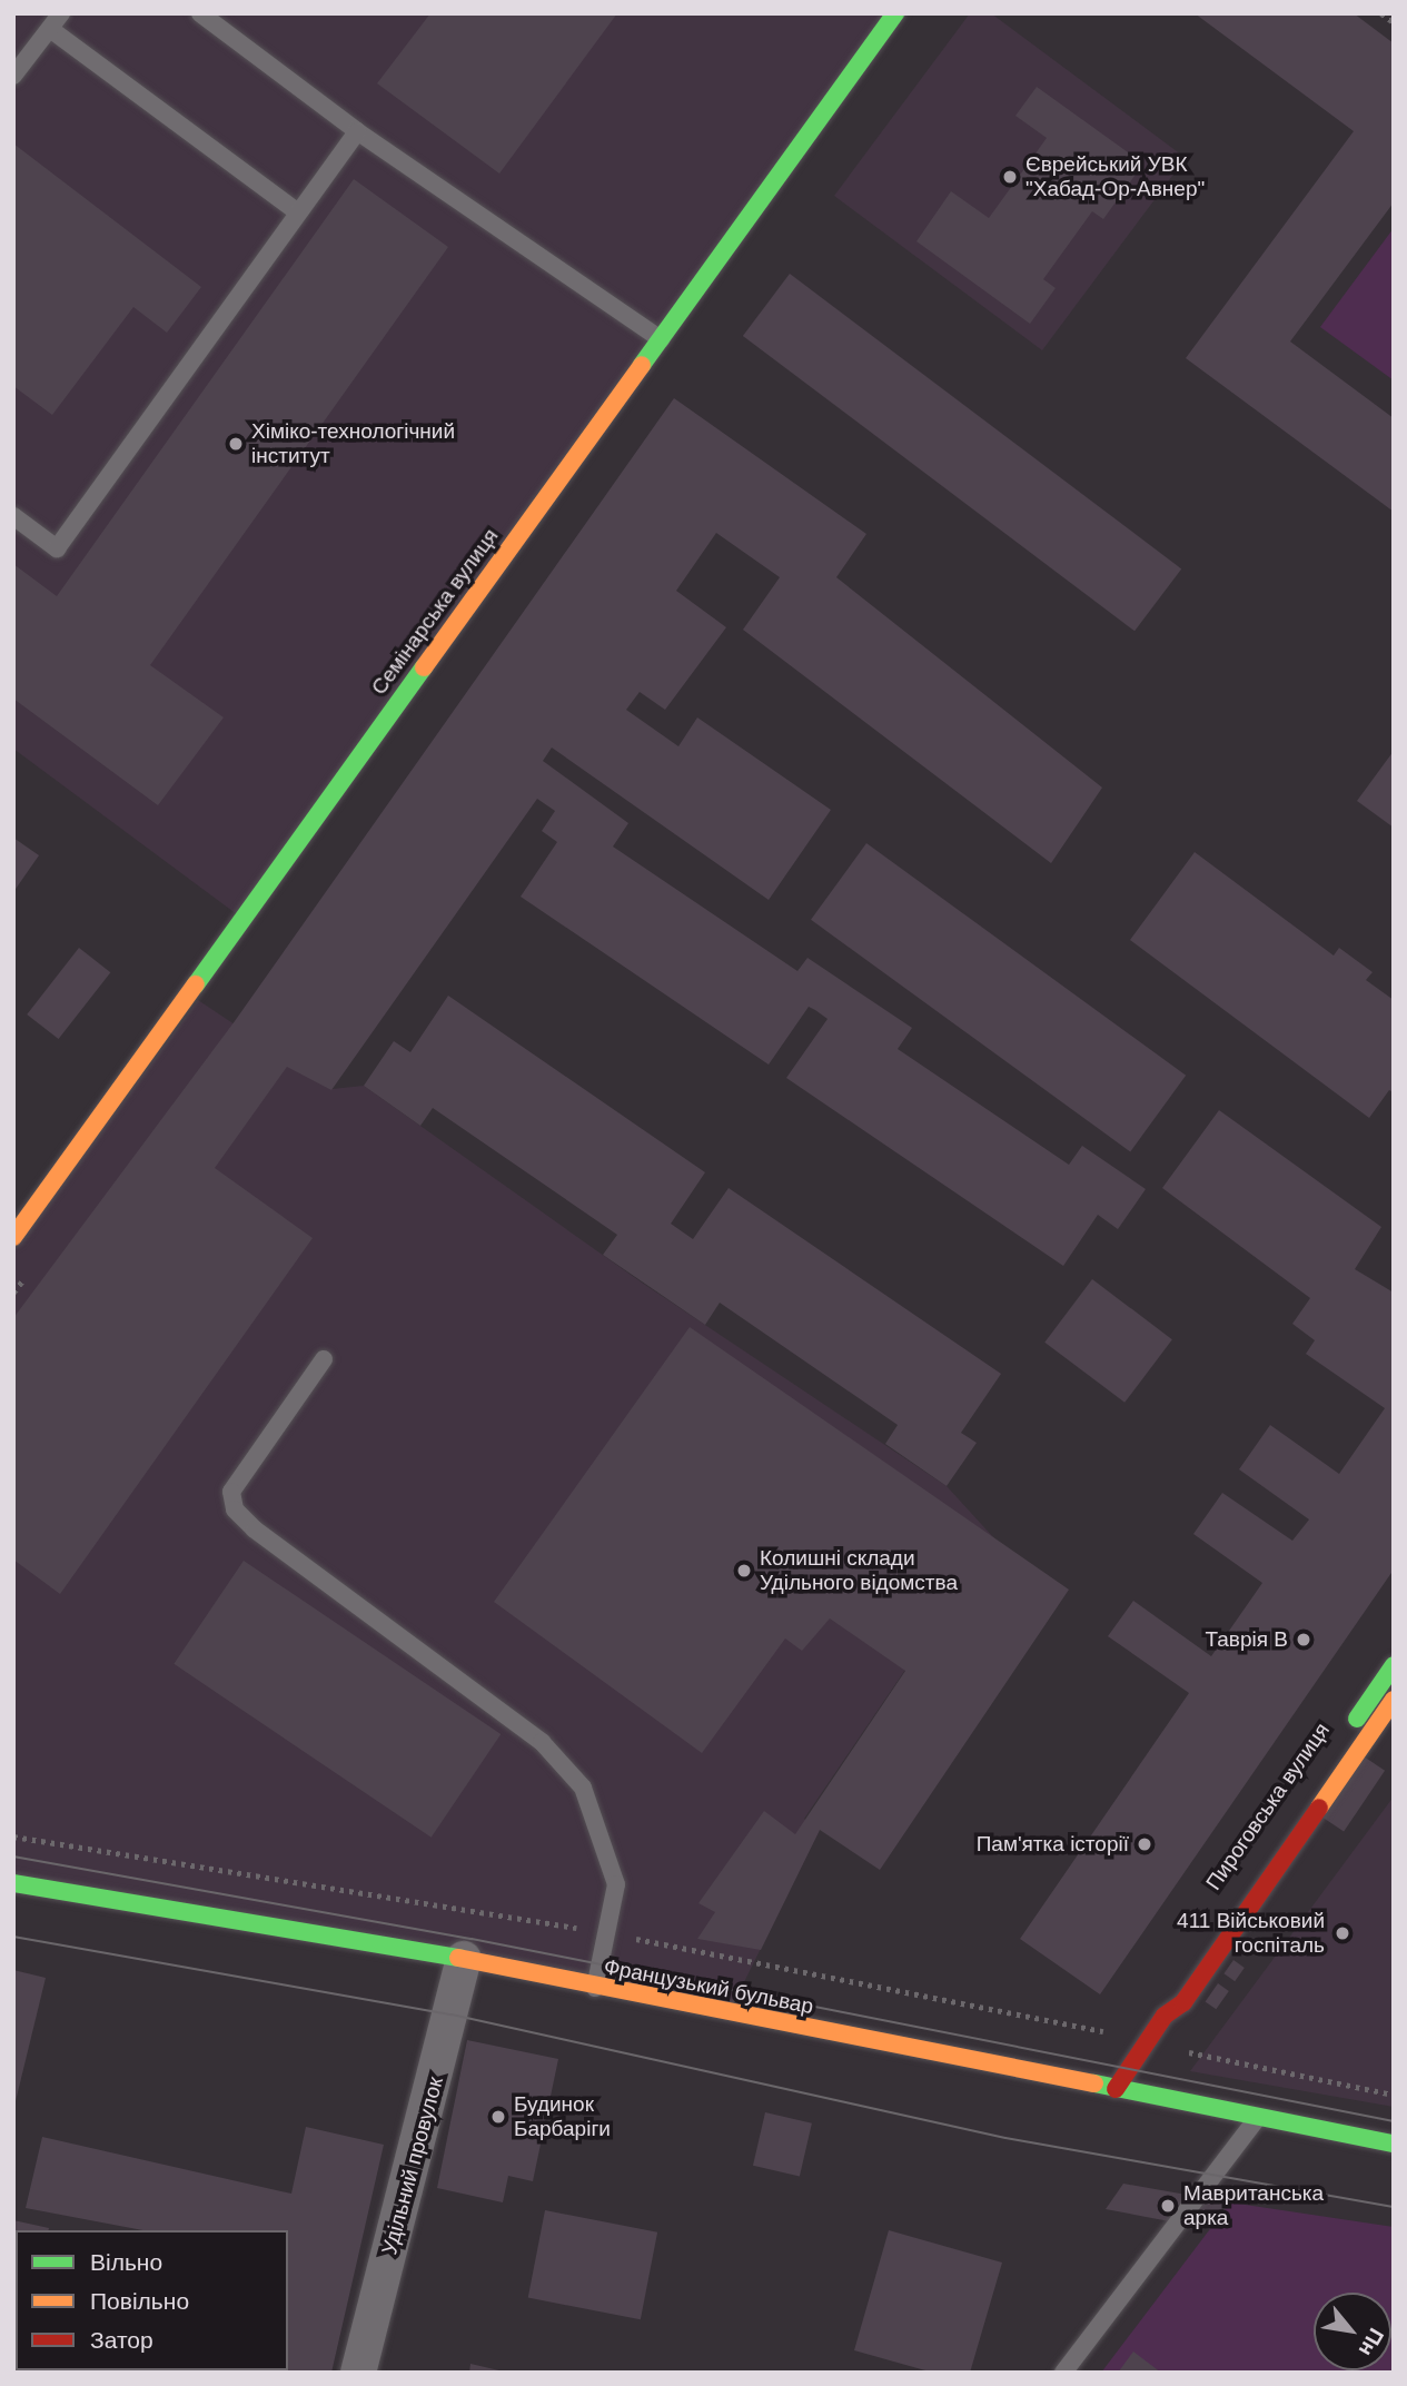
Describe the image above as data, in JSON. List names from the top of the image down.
{
  "streets": {
    "street": [
      "Семінарська вулиця",
      "Пироговська вулиця",
      "Французький бульвар",
      "Удільний провулок"
    ]
  },
  "crossings": [
    ["Пироговська вулиця", "Французький бульвар"],
    ["Французький бульвар", "Удільний провулок"]
  ],
  "places": [
    "Єврейський УВК \"Хабад-Ор-Авнер\"",
    "Хіміко-технологічний інститут",
    "Колишні склади Удільного відомства",
    "Таврія В",
    "Пам'ятка історії",
    "411 Військовий госпіталь",
    "Будинок Барбаріги",
    "Мавританська арка"
  ],
  "legend": ["Вільно", "Повільно", "Затор"],
  "north": "bottom right"
}
